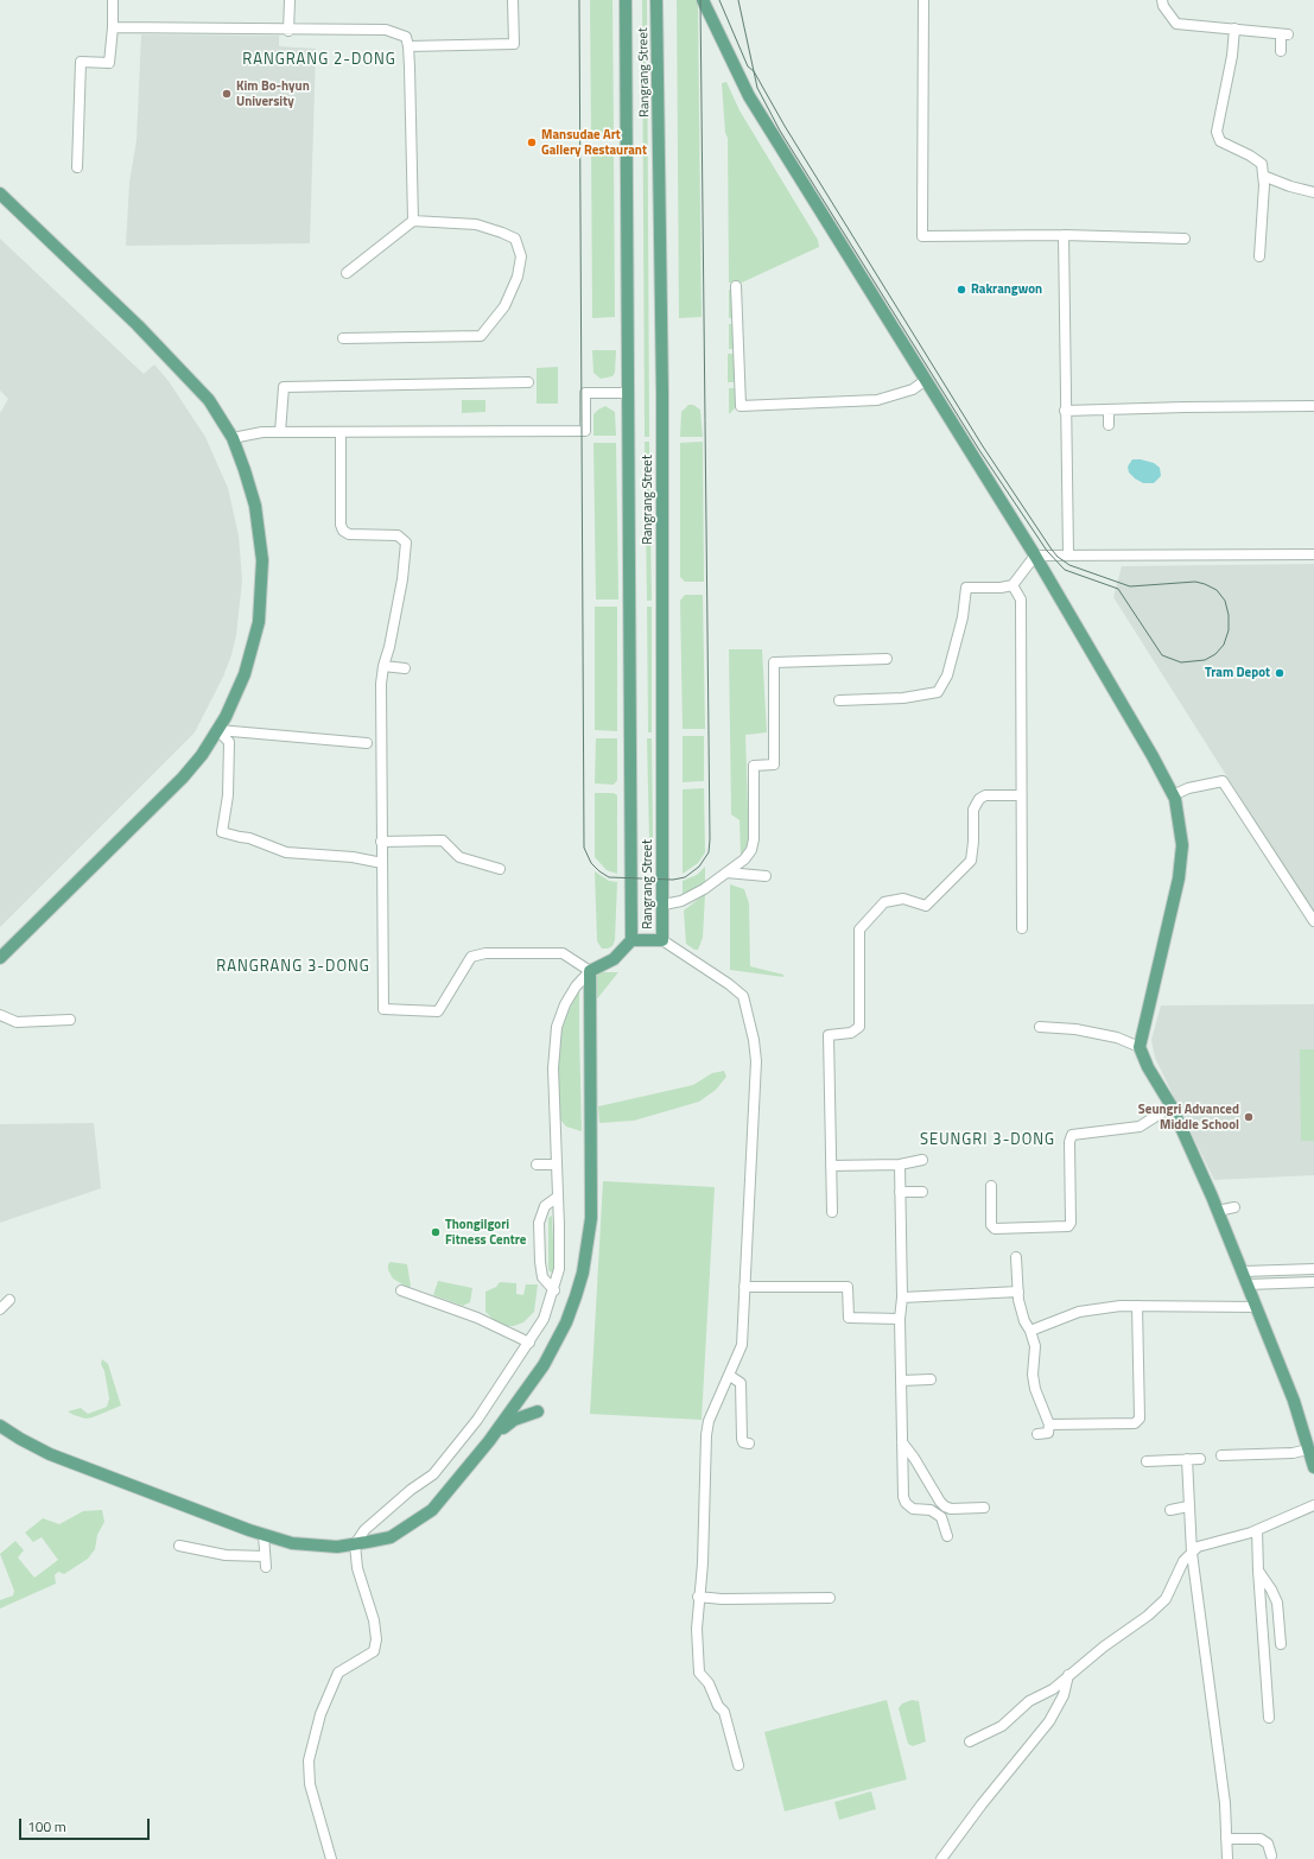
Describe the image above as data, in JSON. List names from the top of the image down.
{
  "streets": {
    "main road": ["Rangrang Street"]
  },
  "districts": ["RANGRANG 2-DONG", "RANGRANG 3-DONG", "SEUNGRI 3-DONG"],
  "places": [
    "Kim Bo-hyun University",
    "Mansudae Art Gallery Restaurant",
    "Rakrangwon",
    "Tram Depot",
    "Seungri Advanced Middle School",
    "Thongilgori Fitness Centre"
  ],
  "scale_bar": "100 m"
}
